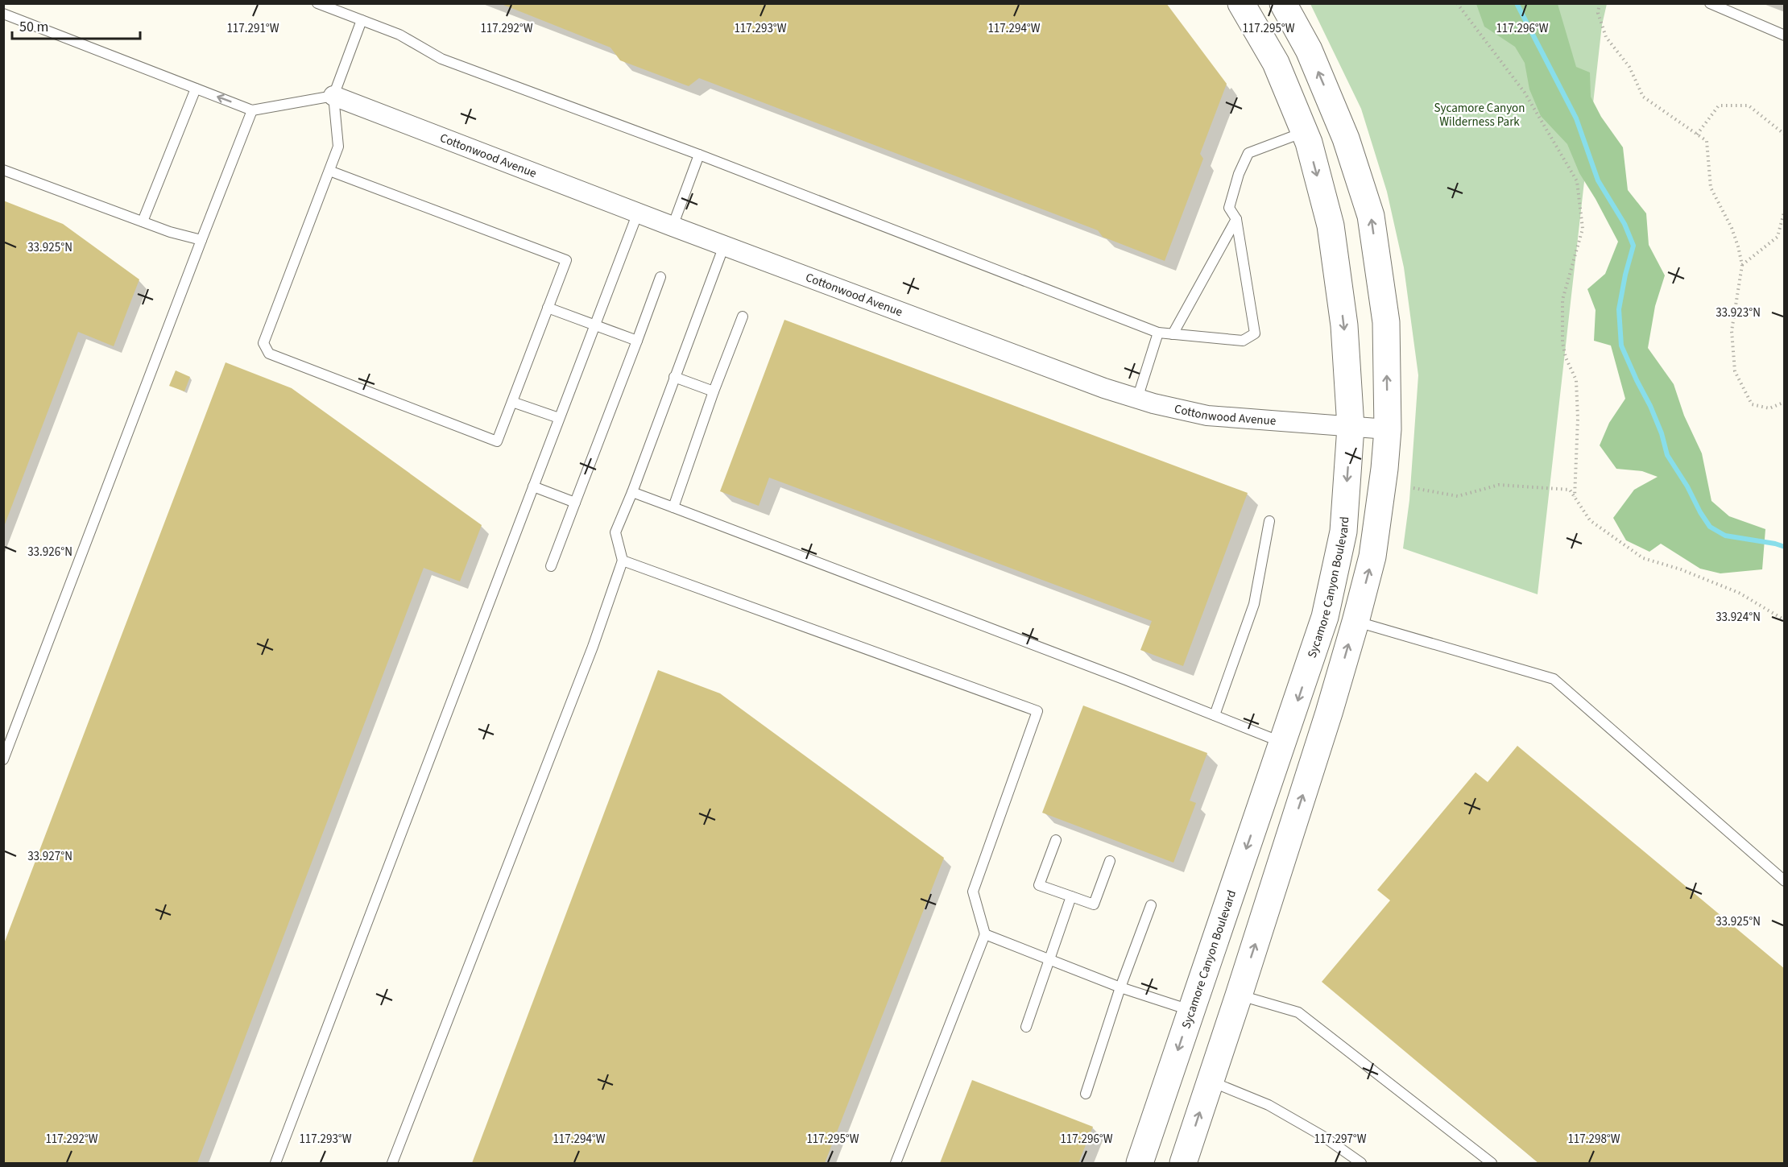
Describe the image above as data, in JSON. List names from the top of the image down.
{
  "streets": {
    "main road": ["Sycamore Canyon Boulevard"],
    "street": ["Cottonwood Avenue"]
  },
  "crossings": [
    ["Cottonwood Avenue", "Sycamore Canyon Boulevard"]
  ],
  "parks": ["Sycamore Canyon Wilderness Park"],
  "scale_bar": "50 m",
  "coordinates": [
    "117.291°W",
    "117.292°W",
    "117.293°W",
    "117.294°W",
    "117.295°W",
    "117.296°W",
    "33.925°N",
    "33.923°N",
    "33.926°N",
    "33.924°N",
    "33.927°N",
    "117.297°W",
    "117.298°W"
  ]
}
